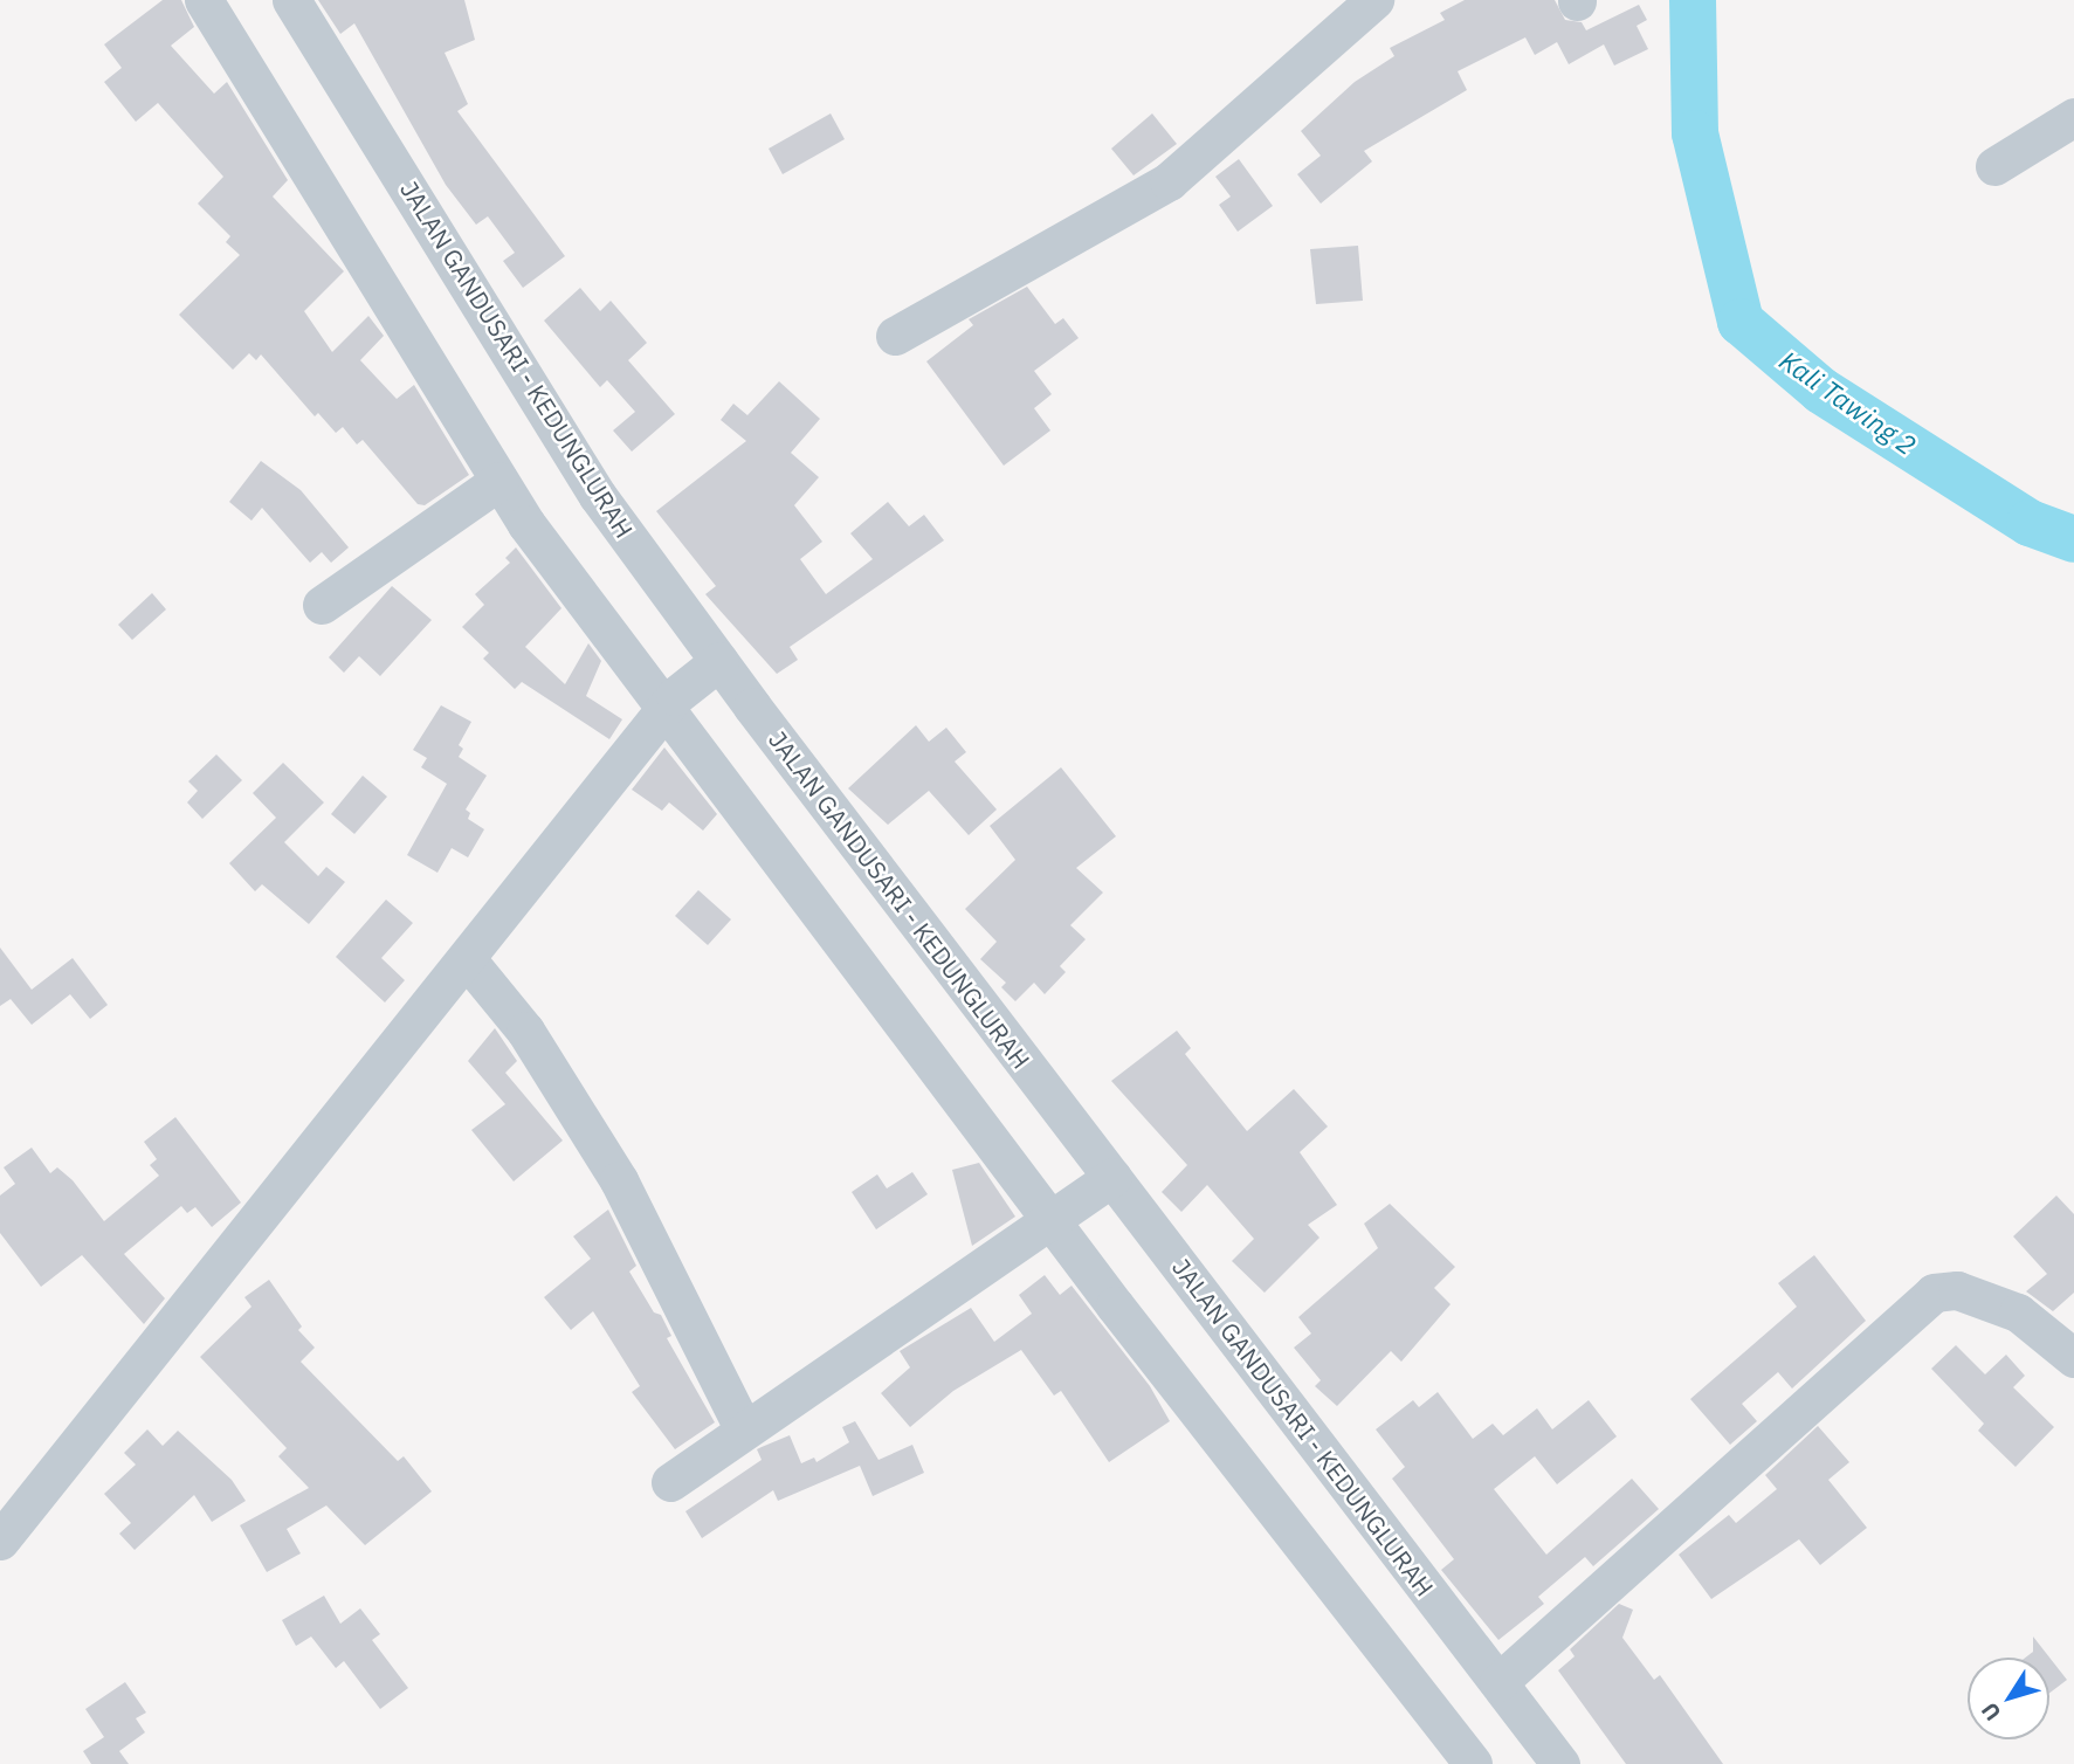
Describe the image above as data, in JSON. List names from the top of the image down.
{
  "streets": {
    "street": ["JALAN GANDUSARI - KEDUNGLURAH"]
  },
  "water": ["Kali Tawing 2"],
  "north": "bottom left"
}
